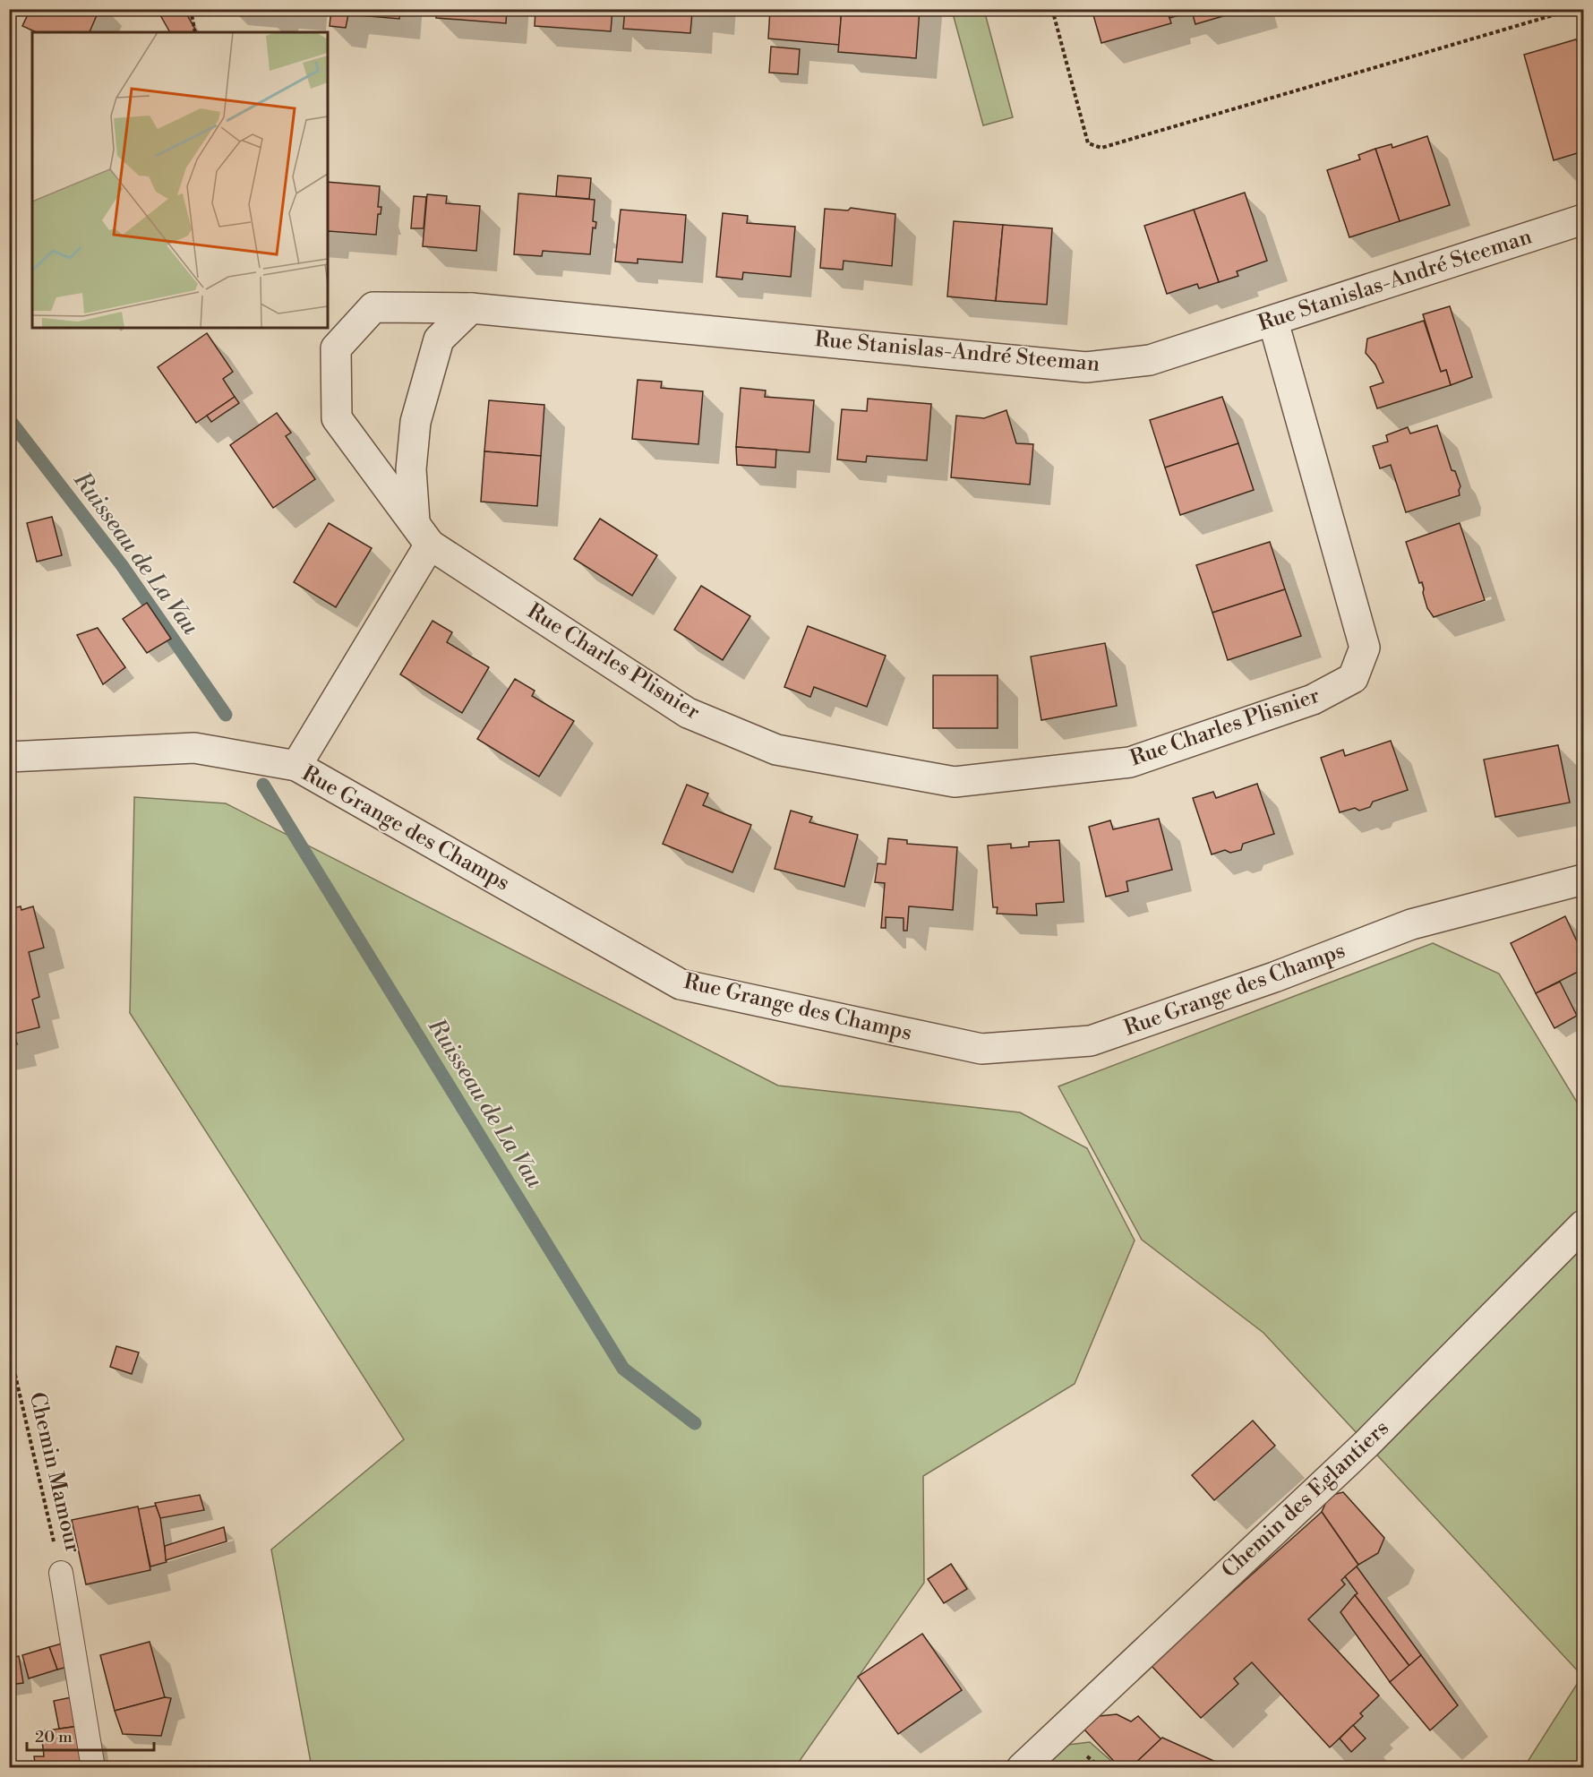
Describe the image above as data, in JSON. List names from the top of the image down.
{
  "streets": {
    "street": [
      "Rue Stanislas-André Steeman",
      "Rue Charles Plisnier",
      "Rue Grange des Champs",
      "Chemin des Eglantiers"
    ],
    "path": ["Chemin Mamour"]
  },
  "crossings": [
    ["Rue Stanislas-André Steeman", "Rue Charles Plisnier"]
  ],
  "water": ["Ruisseau de La Vau"],
  "scale_bar": "20 m"
}
